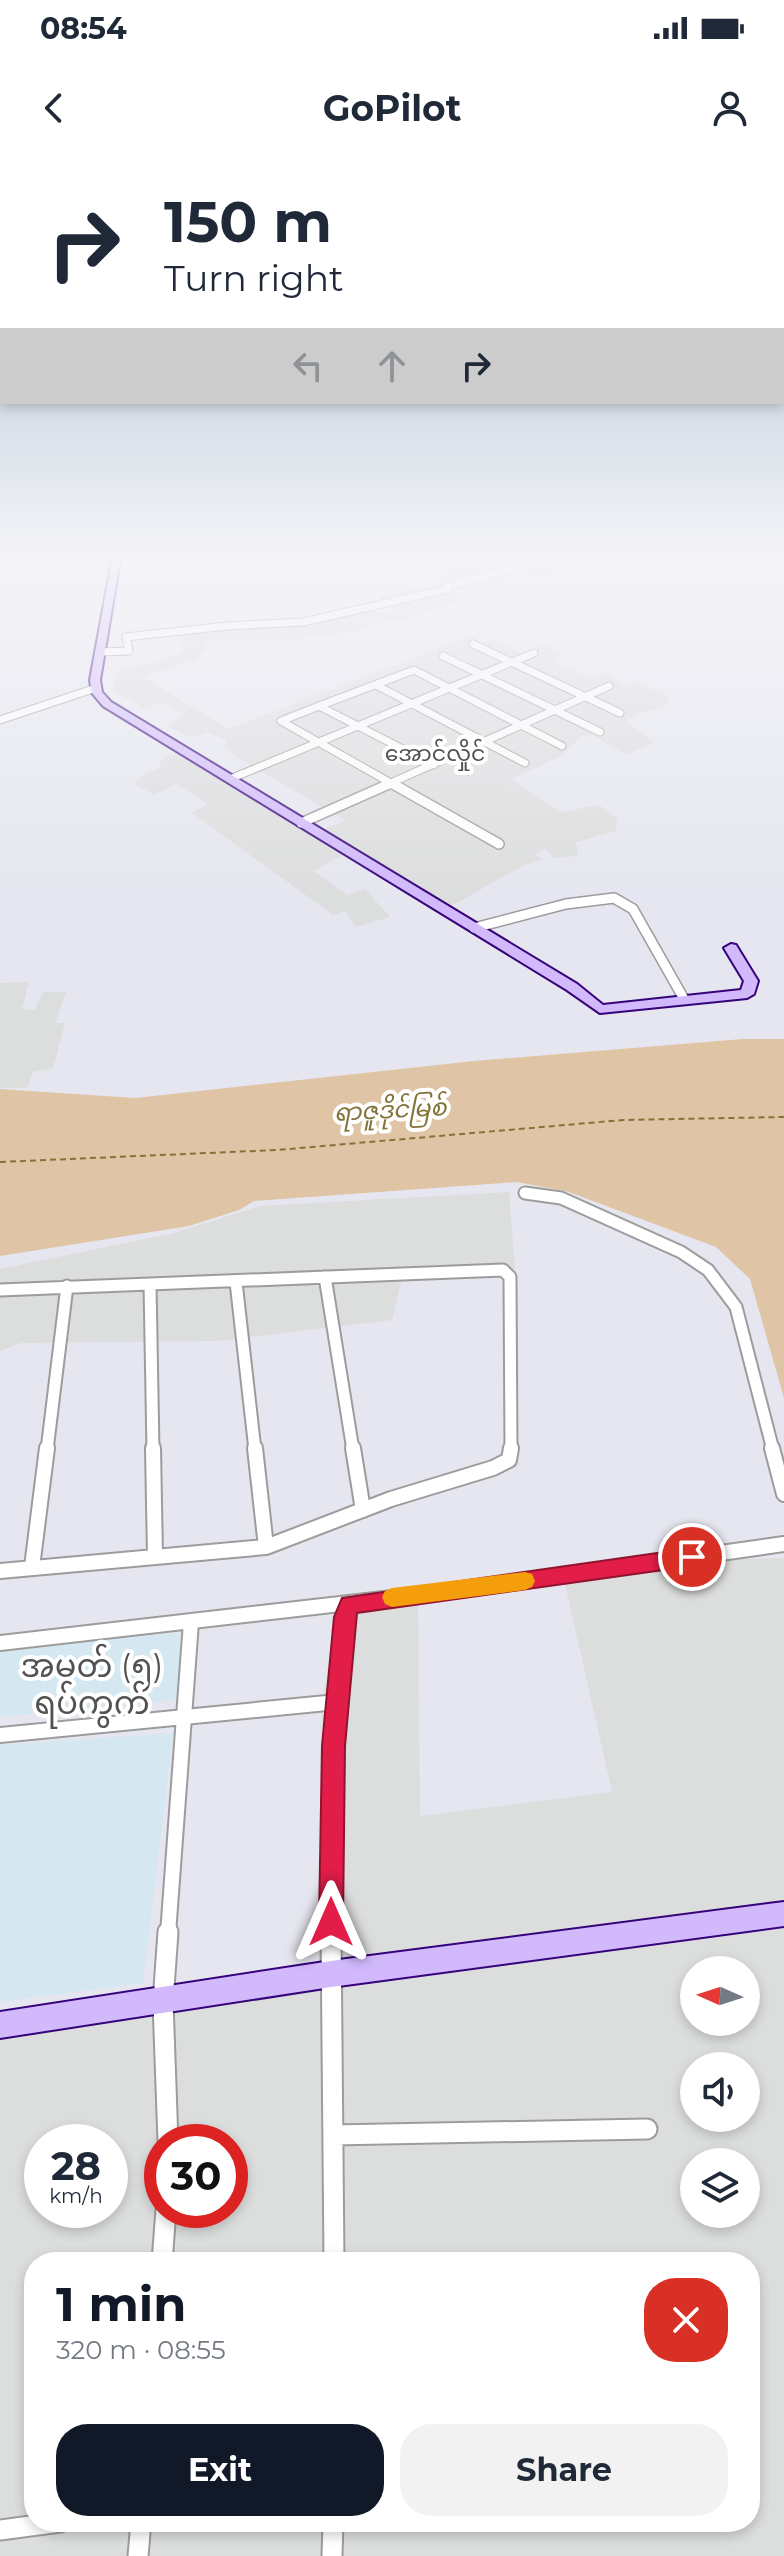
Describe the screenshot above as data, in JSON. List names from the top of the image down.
{
  "districts": ["အောင်လှိုင်", "အမှတ် (၅) ရပ်ကွက်"],
  "water": ["ရာဇူဒိုင်မြစ်"],
  "north": "left",
  "page": {
    "status": "08:54",
    "header": "GoPilot",
    "turn": ["150 m", "Turn right"],
    "speed": "28 km/h",
    "limit": "30",
    "heading": ["1 min", "320 m · 08:55"],
    "buttons": ["Exit", "Share"]
  }
}
